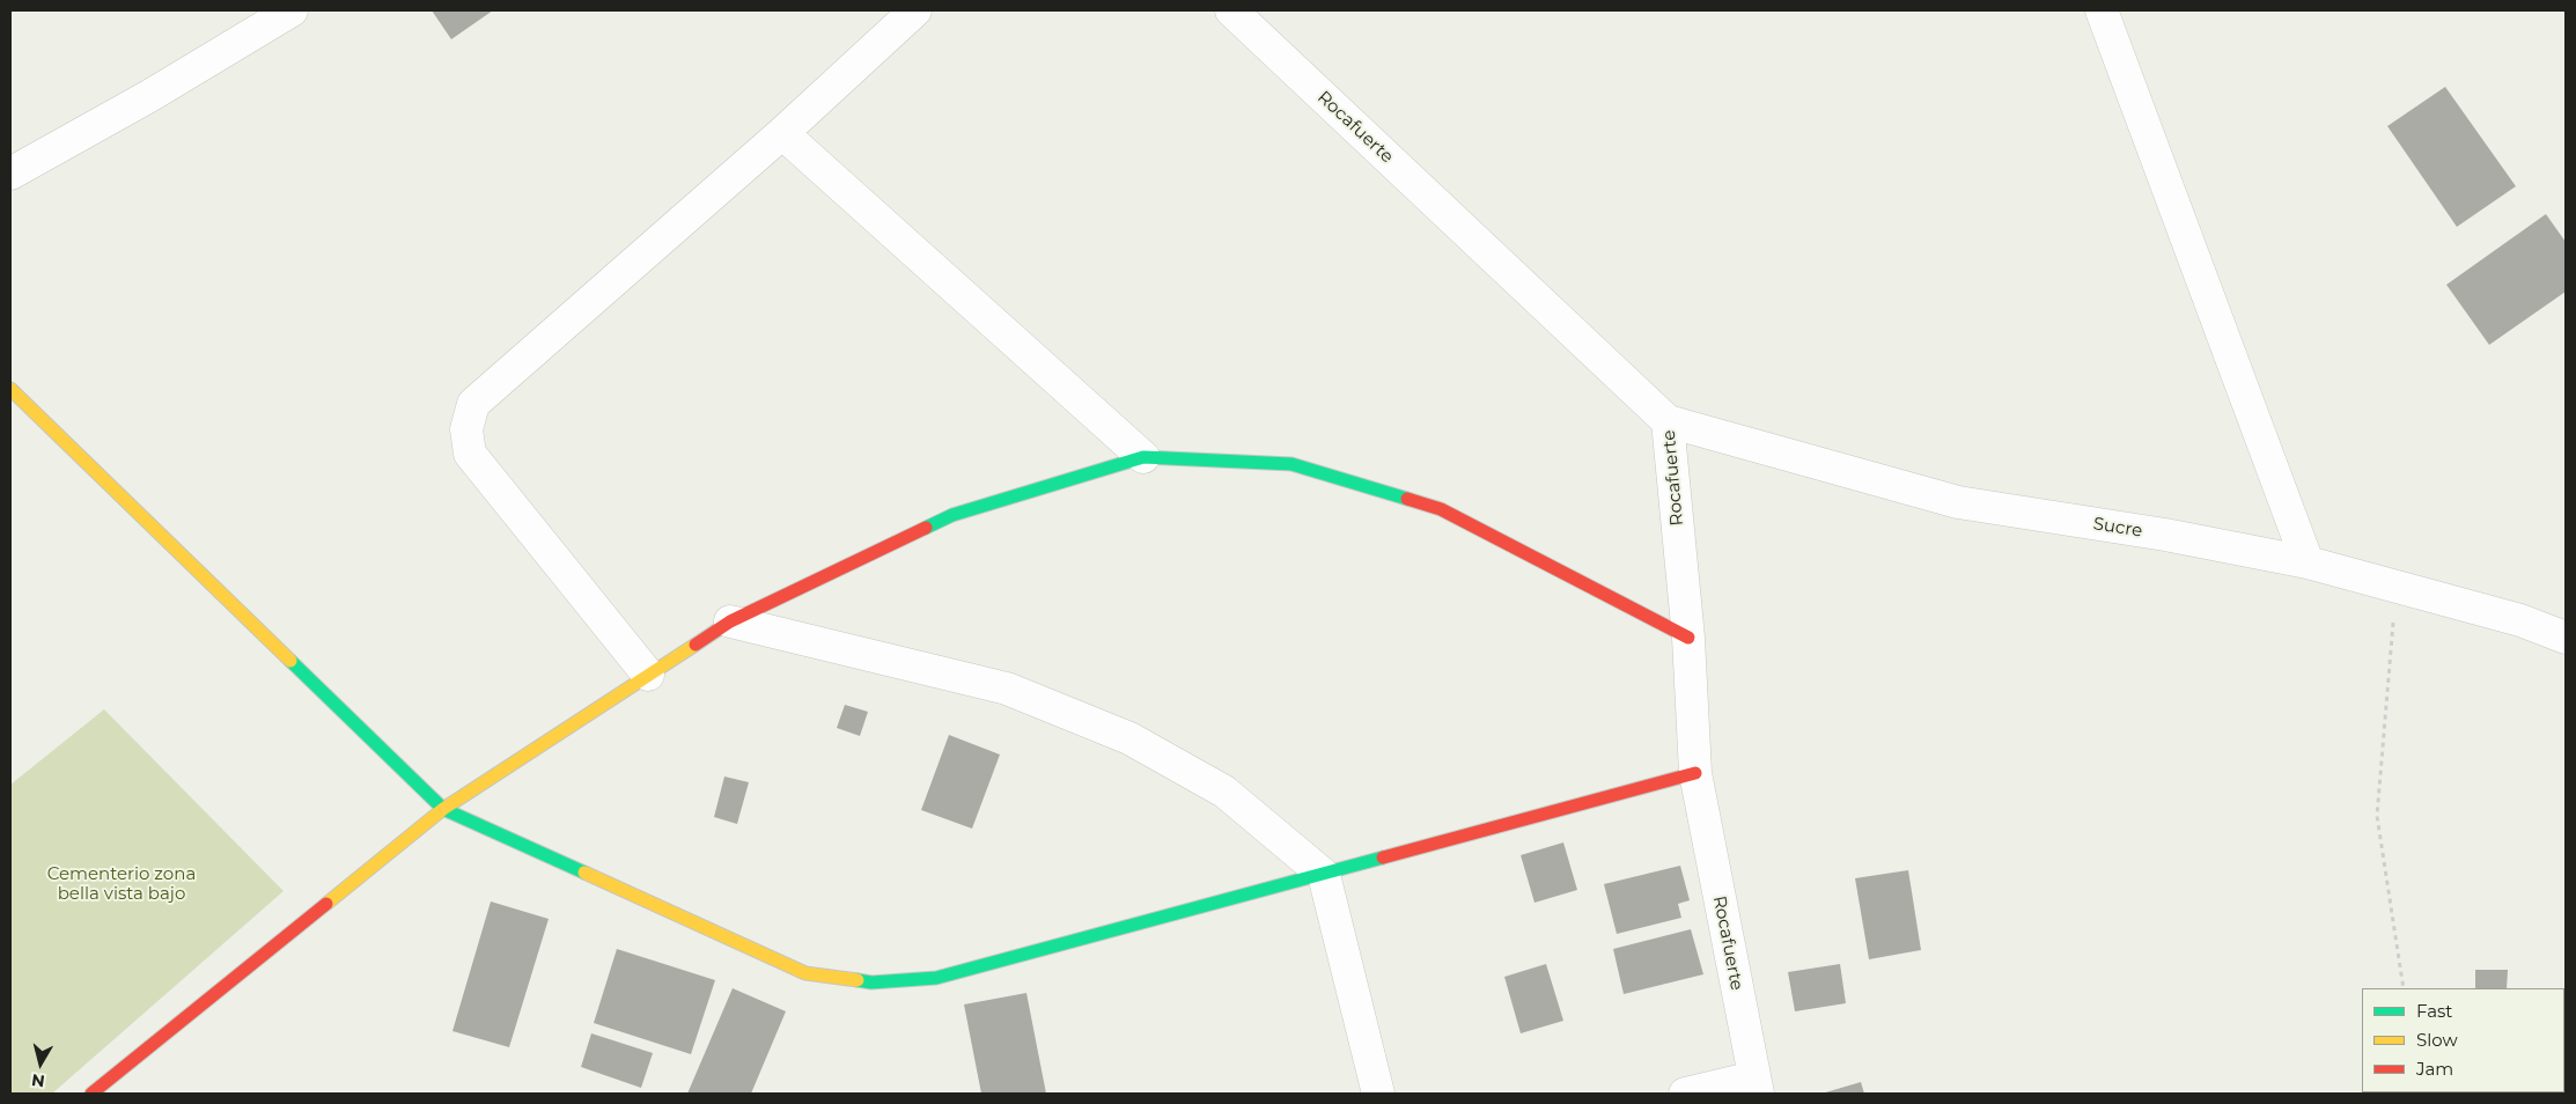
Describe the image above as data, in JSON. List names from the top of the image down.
{
  "streets": {
    "street": ["Rocafuerte", "Sucre"]
  },
  "crossings": [
    ["Rocafuerte", "Sucre"]
  ],
  "parks": ["Cementerio zona bella vista bajo"],
  "legend": ["Fast", "Slow", "Jam"],
  "north": "bottom"
}
